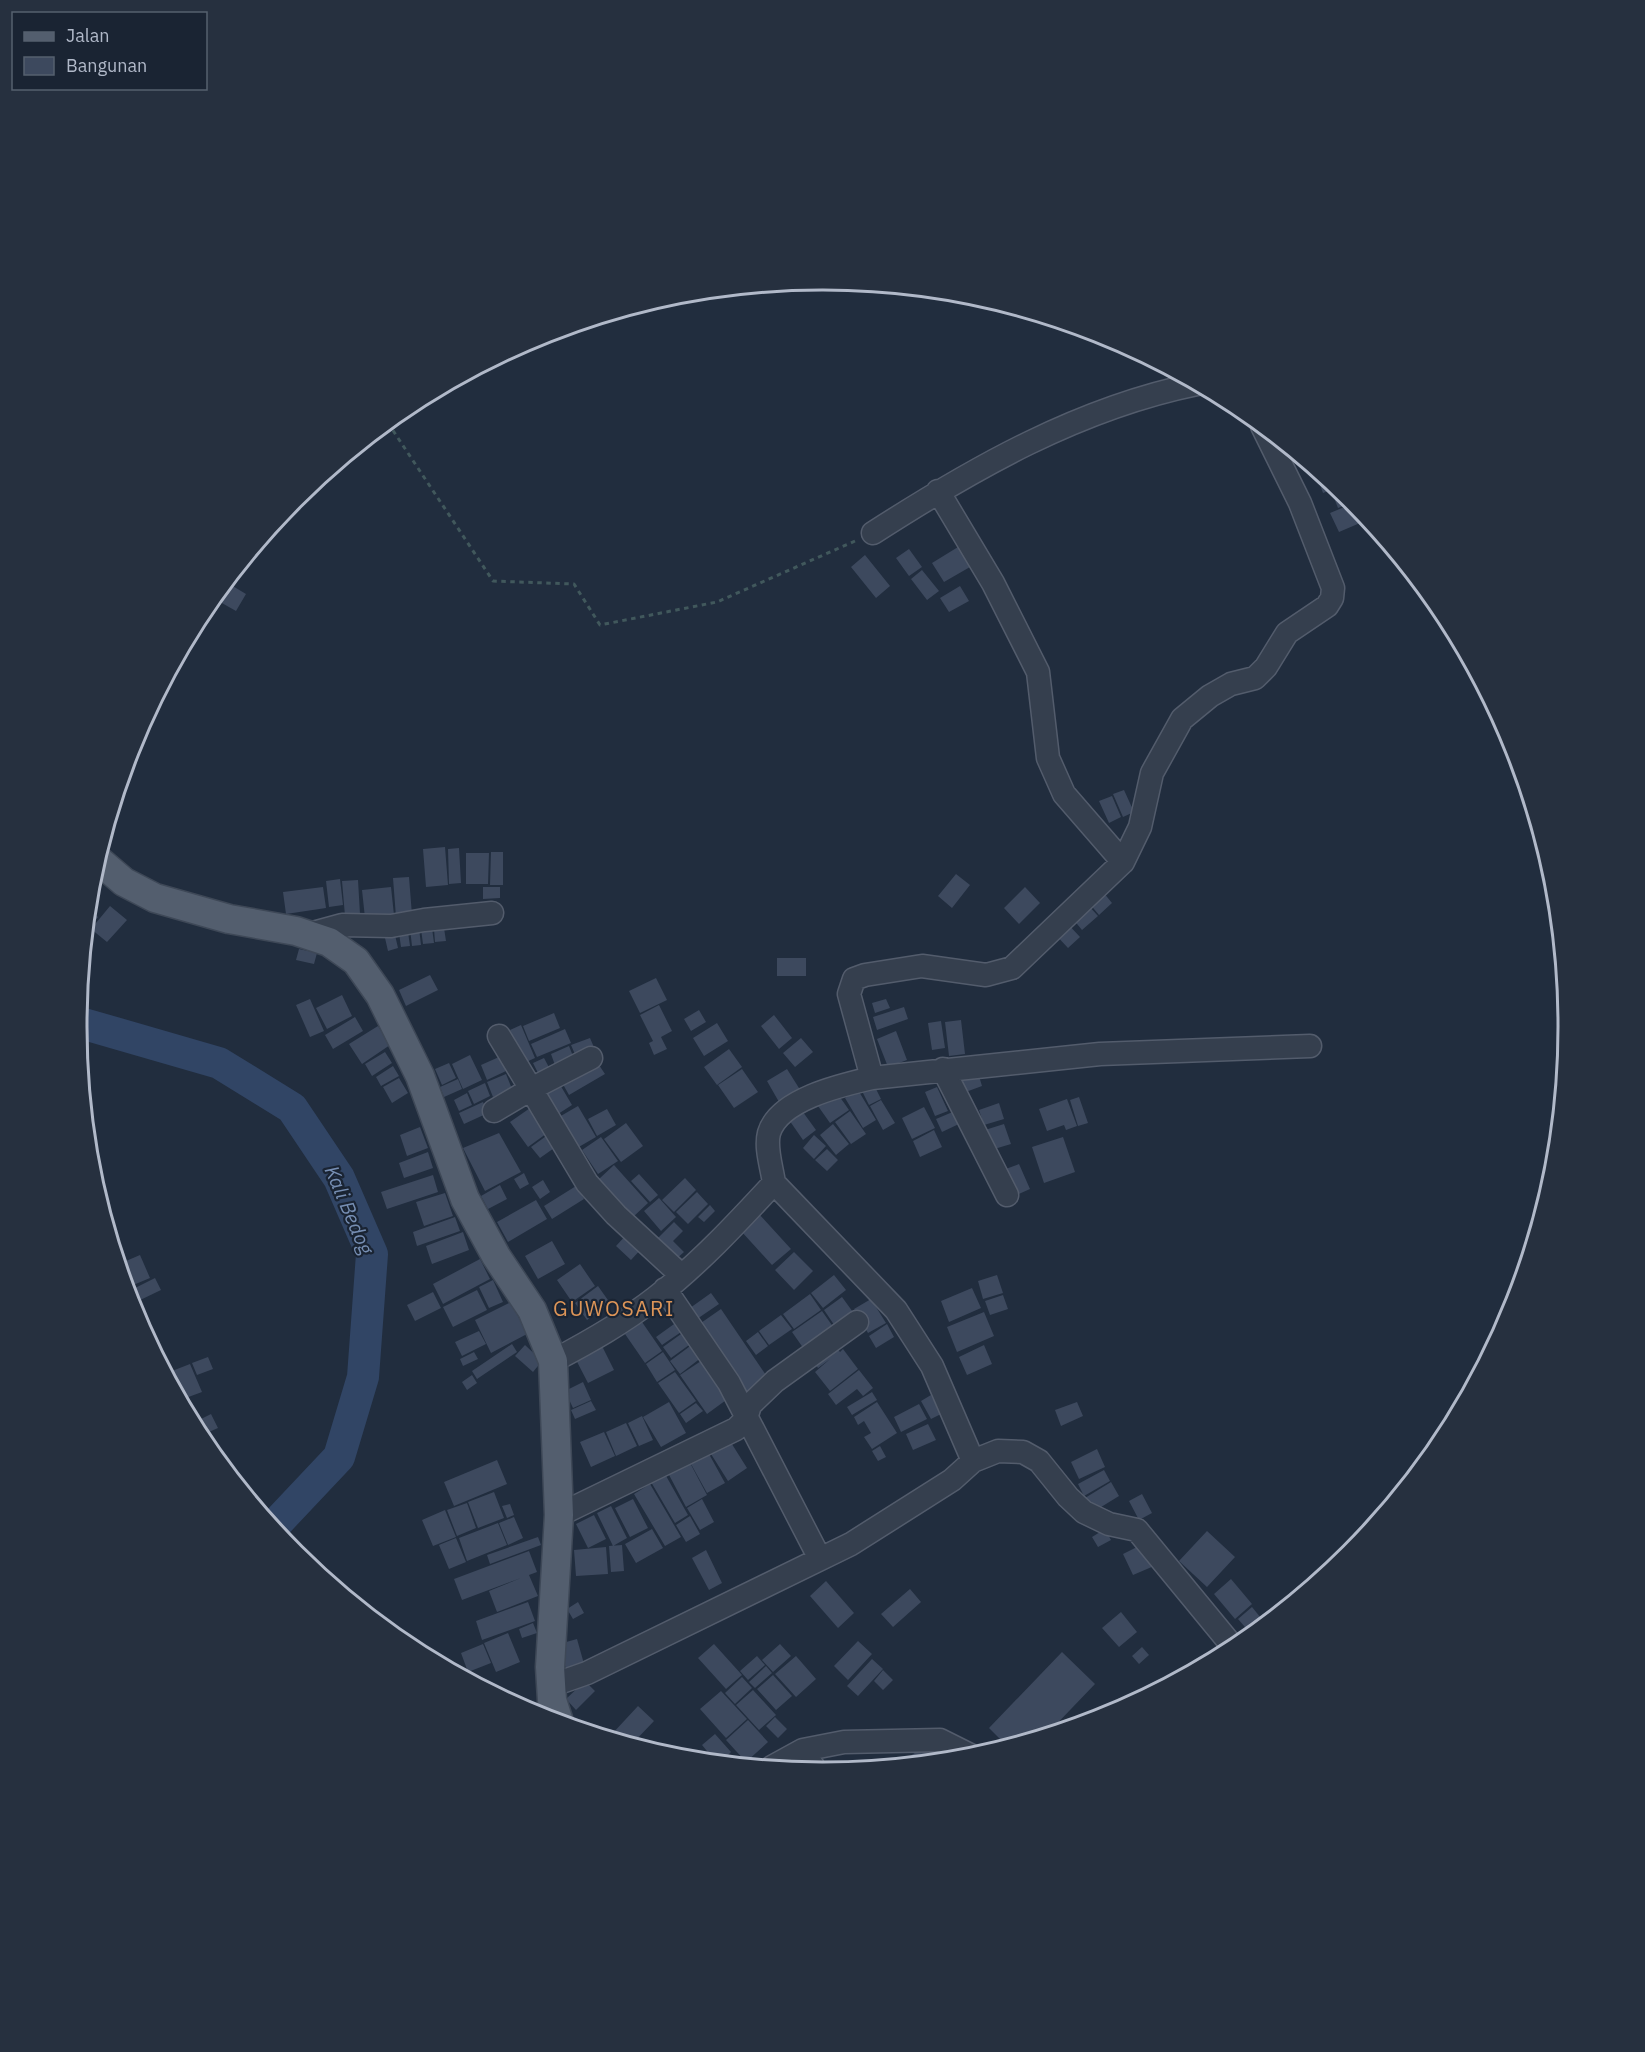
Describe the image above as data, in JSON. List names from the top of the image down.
{
  "districts": ["GUWOSARI"],
  "water": ["Kali Bedog"],
  "legend": ["Jalan", "Bangunan"]
}
